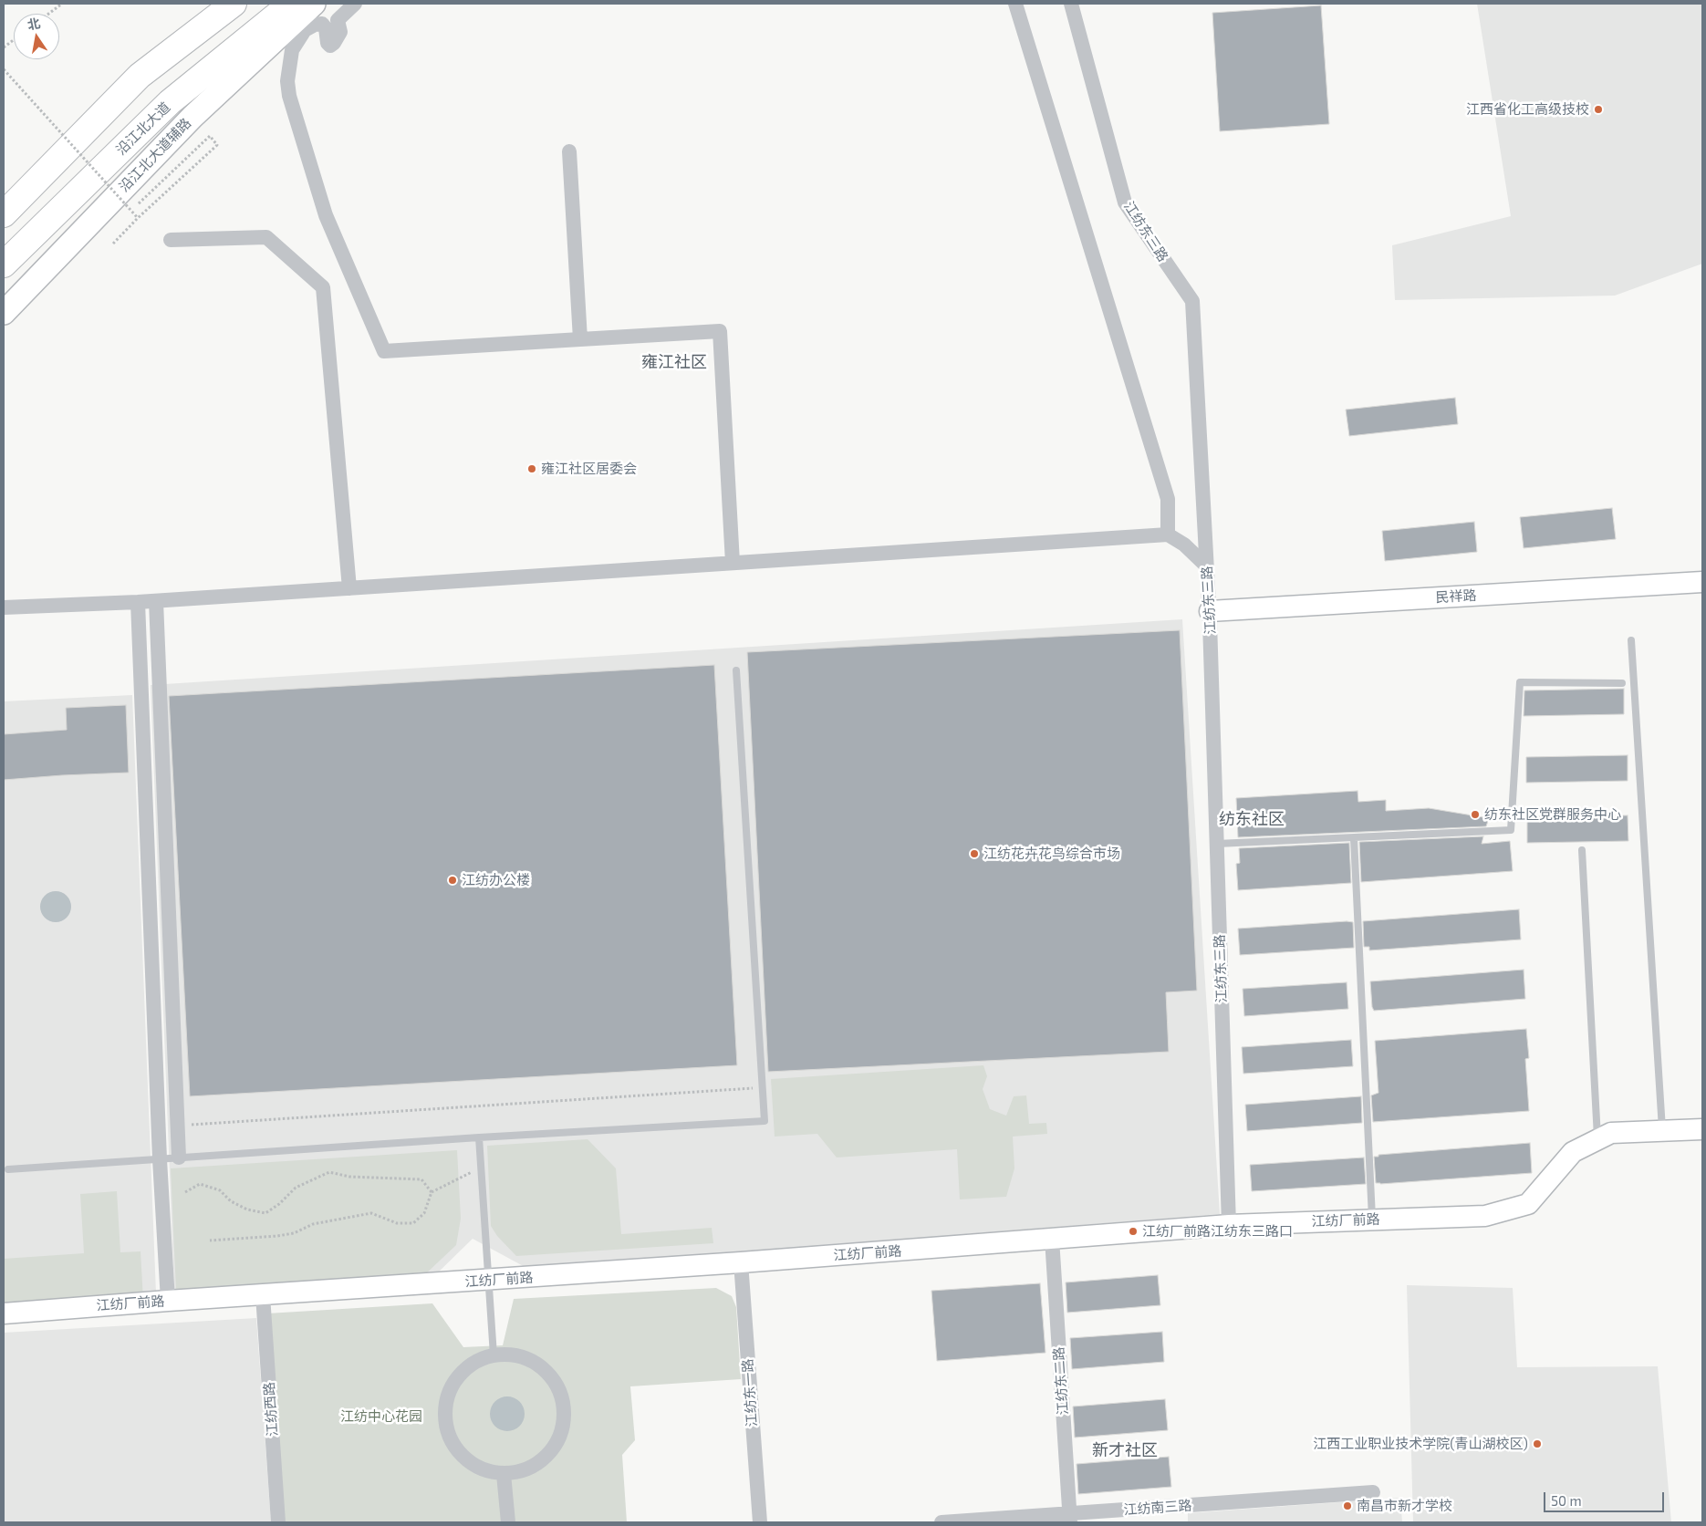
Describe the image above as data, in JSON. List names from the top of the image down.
{
  "streets": {
    "highway": ["沿江北大道"],
    "main road": ["沿江北大道辅路", "民祥路", "江纺厂前路"],
    "street": [
      "江纺东三路",
      "江纺东二路",
      "江纺东一路",
      "江纺西路",
      "江纺南三路"
    ]
  },
  "crossings": [
    ["江纺东三路", "民祥路"],
    ["江纺东三路", "江纺厂前路"],
    ["江纺厂前路", "江纺东二路"],
    ["江纺厂前路", "江纺东一路"],
    ["江纺厂前路", "江纺西路"],
    ["江纺东二路", "江纺南三路"]
  ],
  "districts": ["雍江社区", "纺东社区", "新才社区"],
  "parks": ["江纺中心花园"],
  "places": [
    "江西省化工高级技校",
    "雍江社区居委会",
    "纺东社区党群服务中心",
    "江纺花卉花鸟综合市场",
    "江纺办公楼",
    "江纺厂前路江纺东三路口",
    "江西工业职业技术学院(青山湖校区)",
    "南昌市新才学校"
  ],
  "scale_bar": "50 m",
  "north": "top"
}
